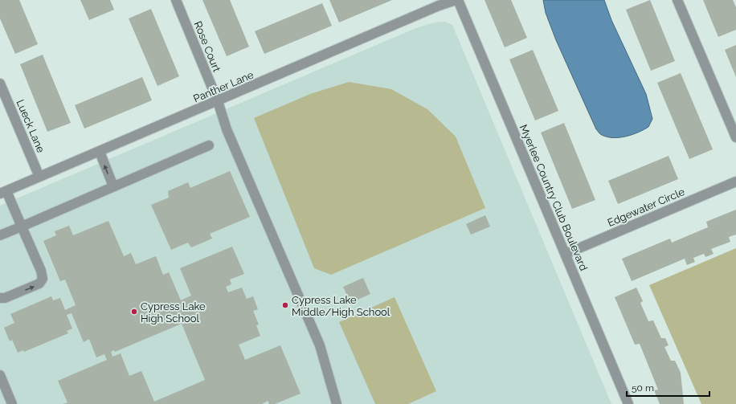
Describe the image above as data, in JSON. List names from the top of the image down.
{
  "streets": {
    "street": [
      "Rose Court",
      "Panther Lane",
      "Lueck Lane",
      "Myerlee Country Club Boulevard",
      "Edgewater Circle"
    ]
  },
  "crossings": [
    ["Rose Court", "Panther Lane"],
    ["Panther Lane", "Lueck Lane"],
    ["Panther Lane", "Myerlee Country Club Boulevard"],
    ["Myerlee Country Club Boulevard", "Edgewater Circle"]
  ],
  "places": ["Cypress Lake Middle/High School", "Cypress Lake High School"],
  "scale_bar": "50 m"
}
